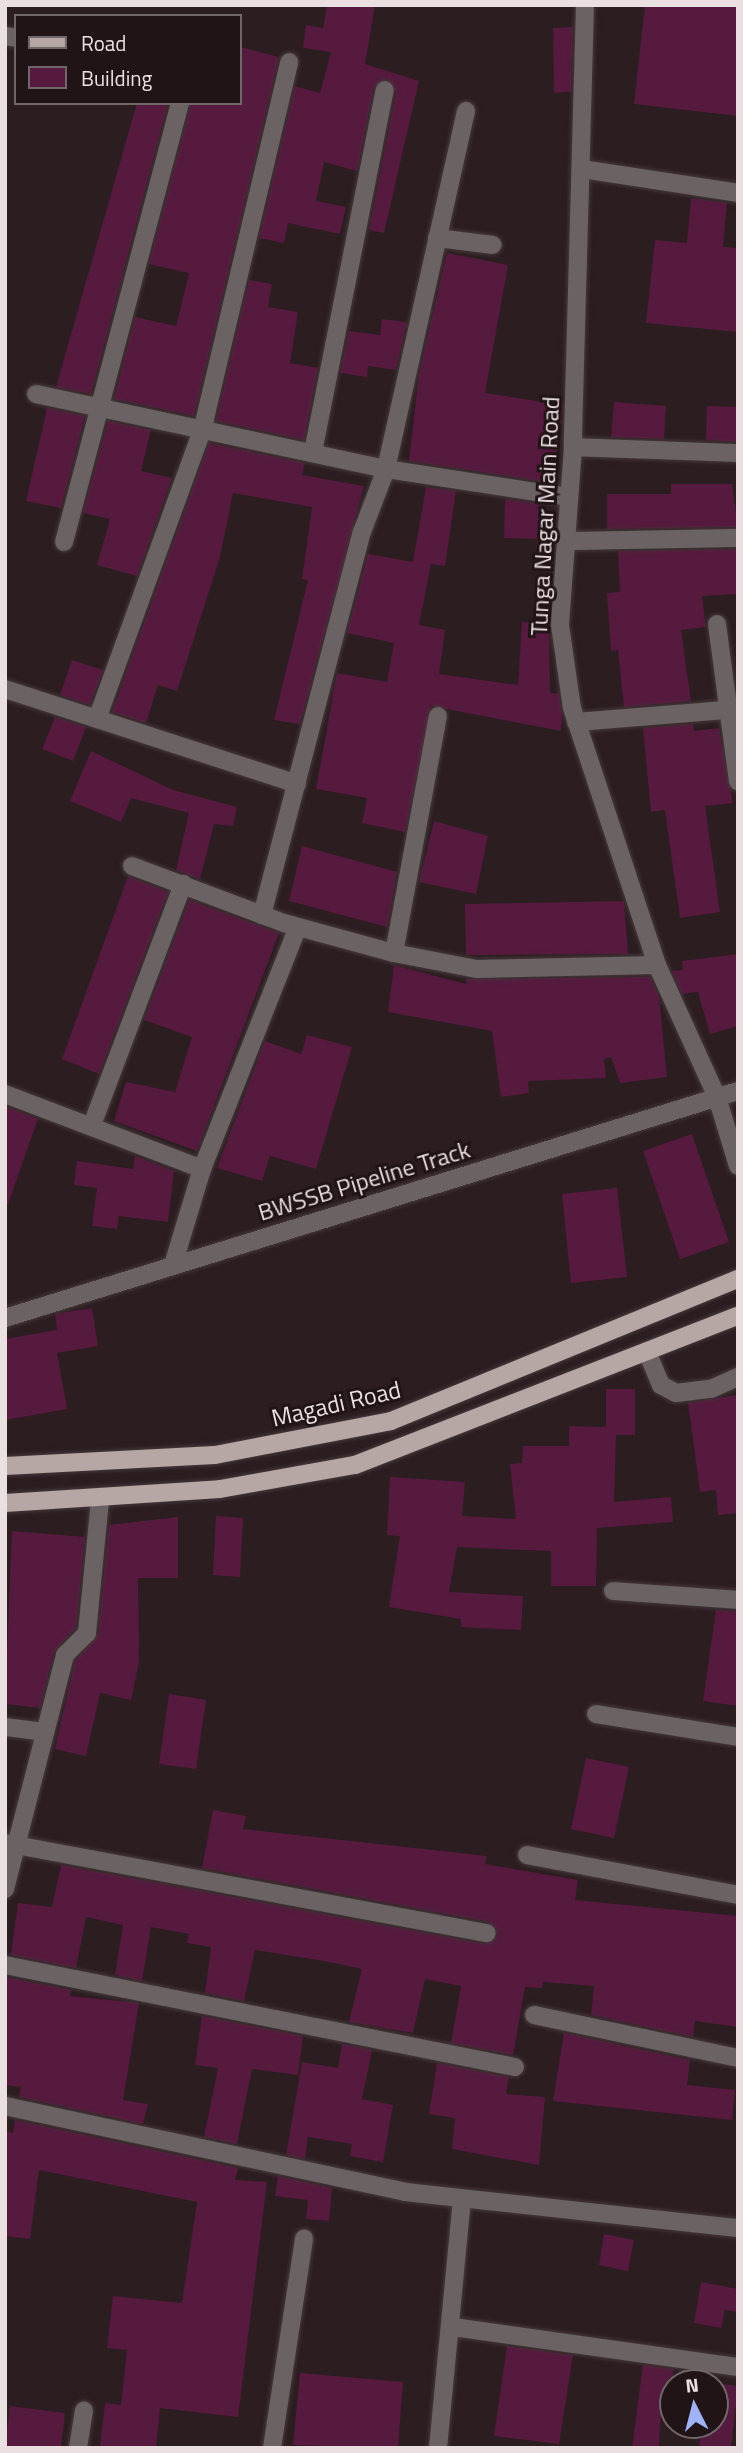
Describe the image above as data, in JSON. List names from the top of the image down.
{
  "streets": {
    "main road": ["Magadi Road"],
    "street": ["Tunga Nagar Main Road", "BWSSB Pipeline Track"]
  },
  "crossings": [
    ["Tunga Nagar Main Road", "BWSSB Pipeline Track"]
  ],
  "legend": ["Road", "Building"],
  "north": "top"
}
